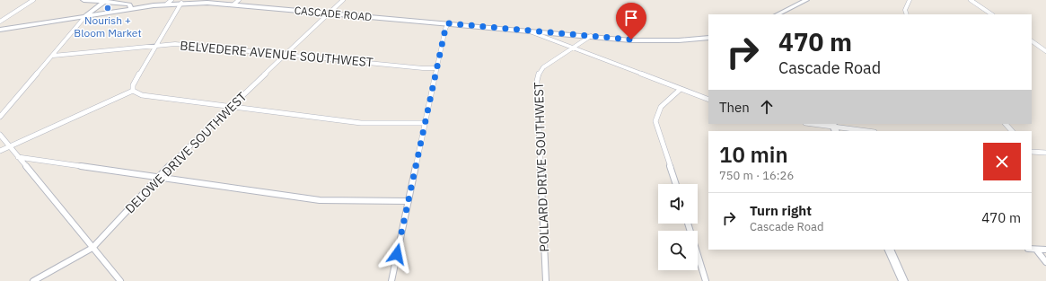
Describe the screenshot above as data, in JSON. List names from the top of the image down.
{
  "streets": {
    "main road": ["CASCADE ROAD"],
    "street": ["BELVEDERE AVENUE SOUTHWEST", "DELOWE DRIVE SOUTHWEST", "POLLARD DRIVE SOUTHWEST"]
  },
  "crossings": [
    ["CASCADE ROAD", "DELOWE DRIVE SOUTHWEST"],
    ["CASCADE ROAD", "POLLARD DRIVE SOUTHWEST"],
    ["BELVEDERE AVENUE SOUTHWEST", "DELOWE DRIVE SOUTHWEST"]
  ],
  "places": ["Nourish + Bloom Market"],
  "page": {
    "turn": ["470 m", "Cascade Road"],
    "then": "Then",
    "heading": ["10 min", "750 m · 16:26"],
    "list": [
      {
        "name": "Turn right",
        "note": "Cascade Road",
        "value": "470 m"
      }
    ]
  }
}
